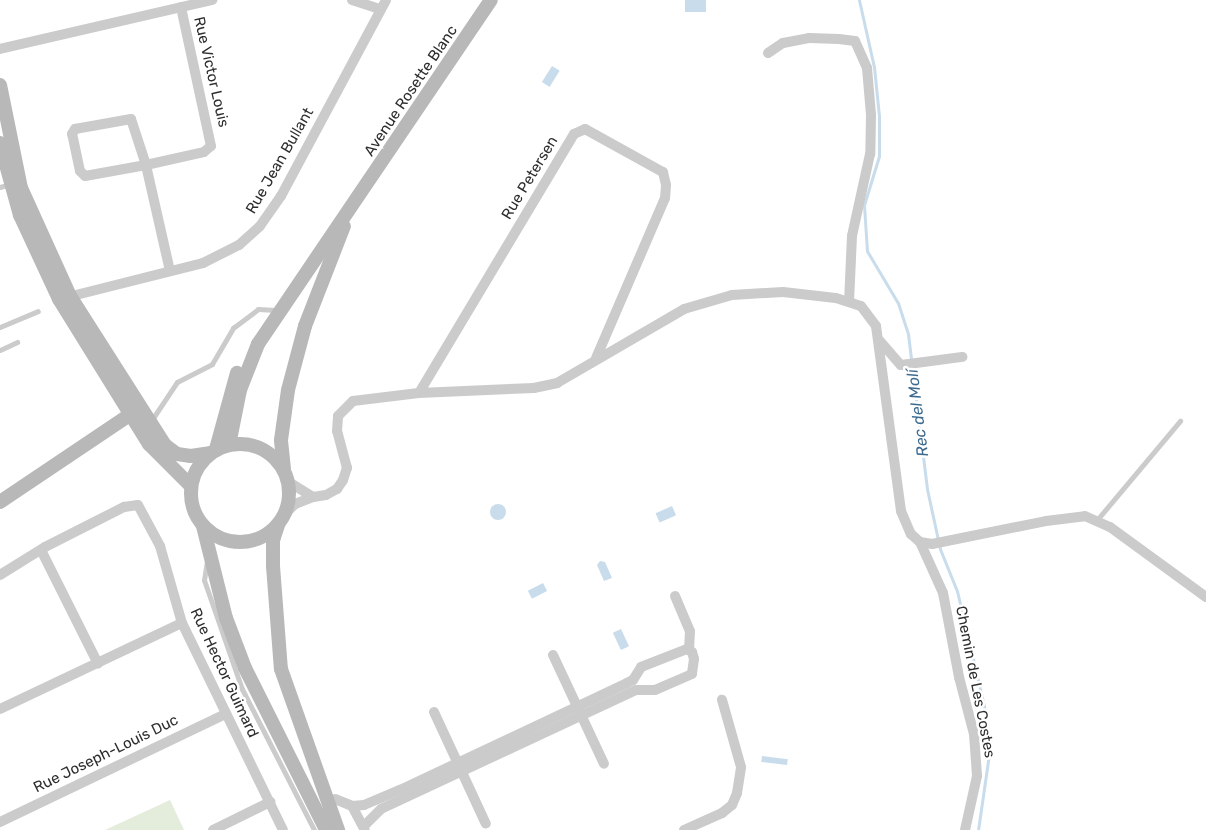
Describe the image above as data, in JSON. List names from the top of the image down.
{
  "streets": {
    "main road": ["Avenue Rosette Blanc"],
    "street": [
      "Rue Victor Louis",
      "Rue Jean Bullant",
      "Rue Petersen",
      "Rue Hector Guimard",
      "Chemin de Les Costes",
      "Rue Joseph-Louis Duc"
    ]
  },
  "crossings": [
    ["Rue Hector Guimard", "Rue Joseph-Louis Duc"]
  ],
  "water": ["Rec del Molí"]
}
